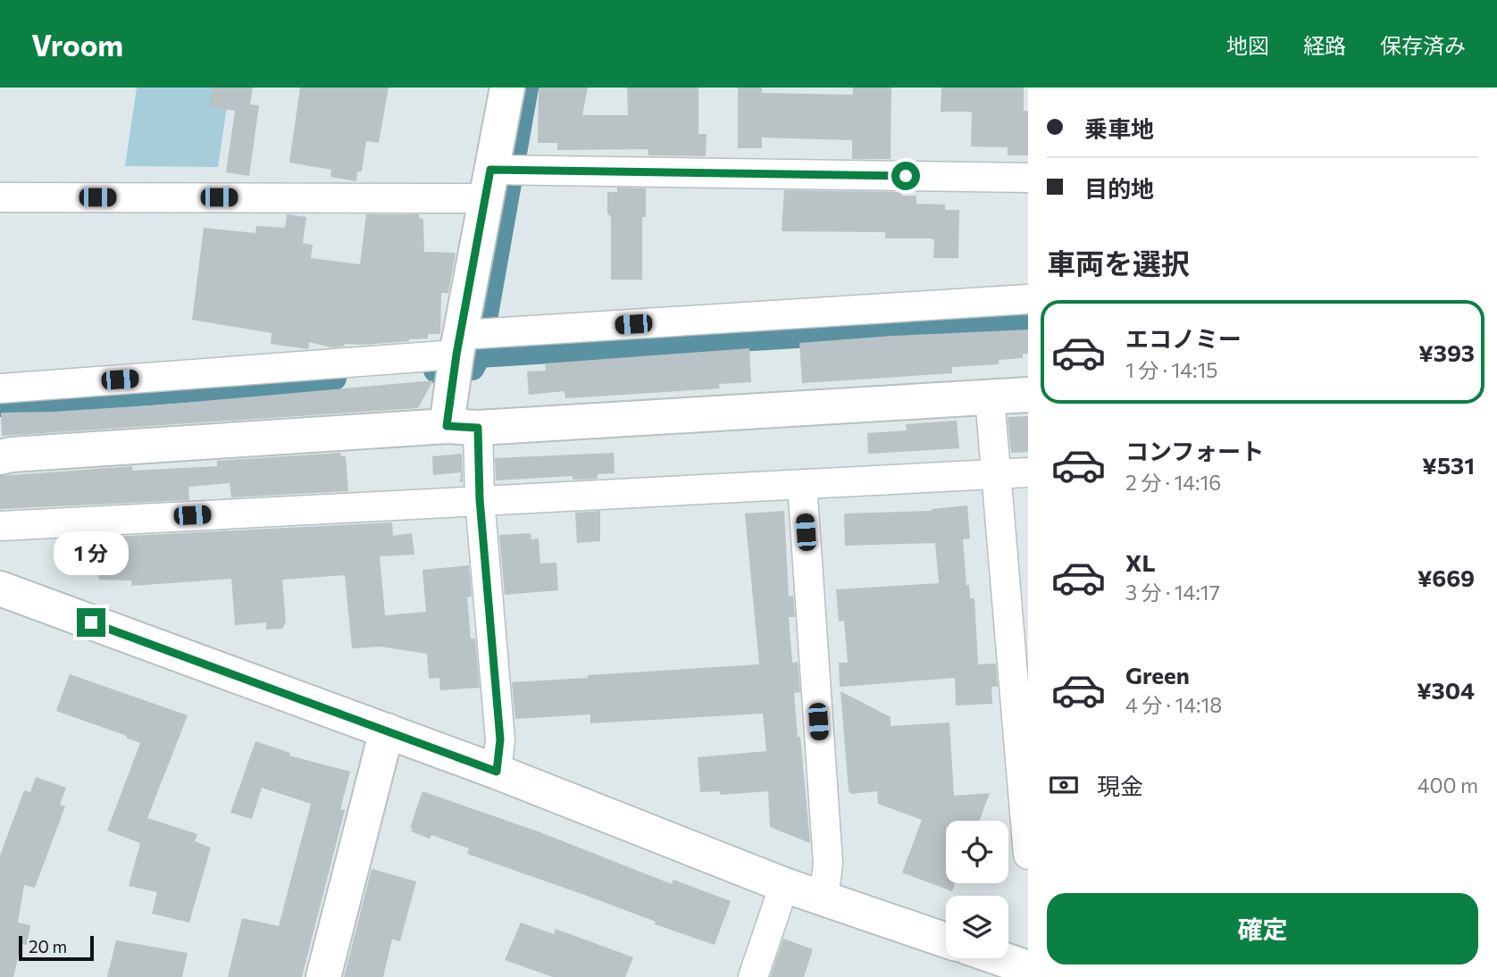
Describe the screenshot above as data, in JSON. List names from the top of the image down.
{
  "scale_bar": "20 m",
  "page": {
    "header": "Vroom",
    "nav": ["地図", "経路", "保存済み"],
    "banner": ["乗車地", "目的地"],
    "heading": "車両を選択",
    "list": [
      {
        "name": "エコノミー",
        "note": "1 分 · 14:15",
        "value": "¥393"
      },
      {
        "name": "コンフォート",
        "note": "2 分 · 14:16",
        "value": "¥531"
      },
      {
        "name": "XL",
        "note": "3 分 · 14:17",
        "value": "¥669"
      },
      {
        "name": "Green",
        "note": "4 分 · 14:18",
        "value": "¥304"
      }
    ],
    "bubble": "1 分",
    "pay": ["現金", "400 m"],
    "buttons": "確定",
    "scale": "20 m"
  }
}
